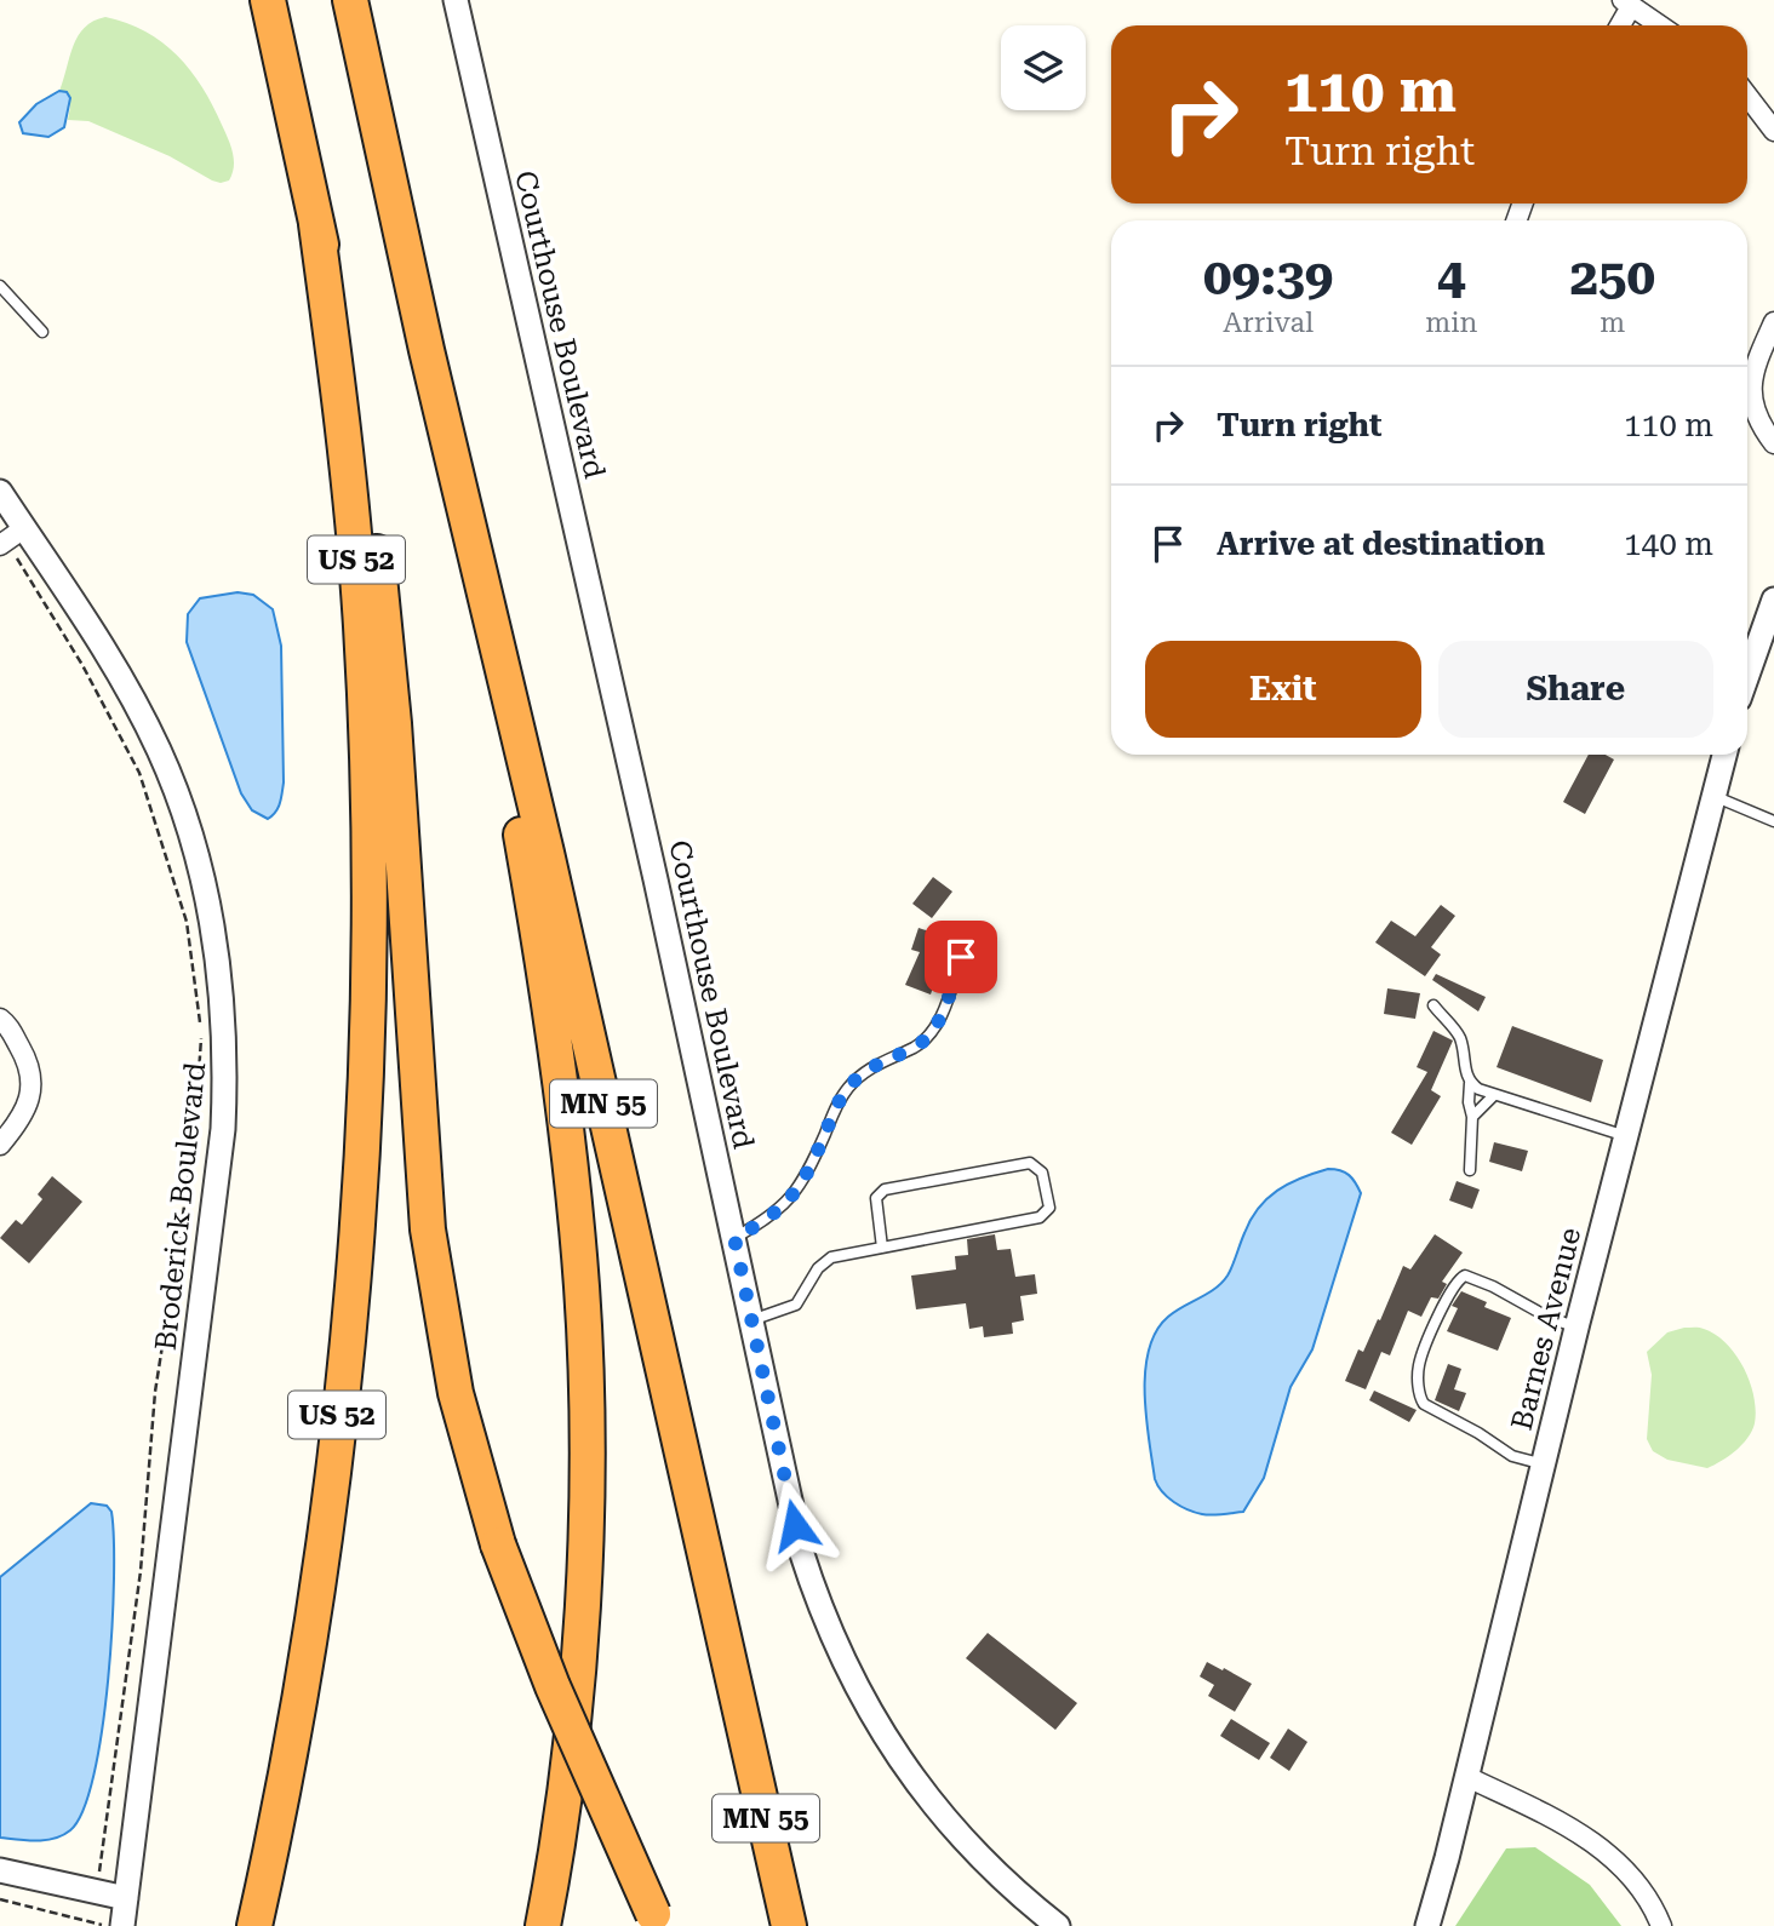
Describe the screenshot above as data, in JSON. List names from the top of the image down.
{
  "streets": {
    "highway": ["US 52", "MN 55"],
    "street": ["Courthouse Boulevard", "Broderick Boulevard", "Barnes Avenue"]
  },
  "page": {
    "turn": ["110 m", "Turn right"],
    "eta": [
      "09:39",
      "Arrival",
      "4",
      "min",
      "250",
      "m"
    ],
    "list": [
      {
        "name": "Turn right",
        "value": "110 m"
      },
      {
        "name": "Arrive at destination",
        "value": "140 m"
      }
    ],
    "buttons": ["Exit", "Share"]
  }
}
